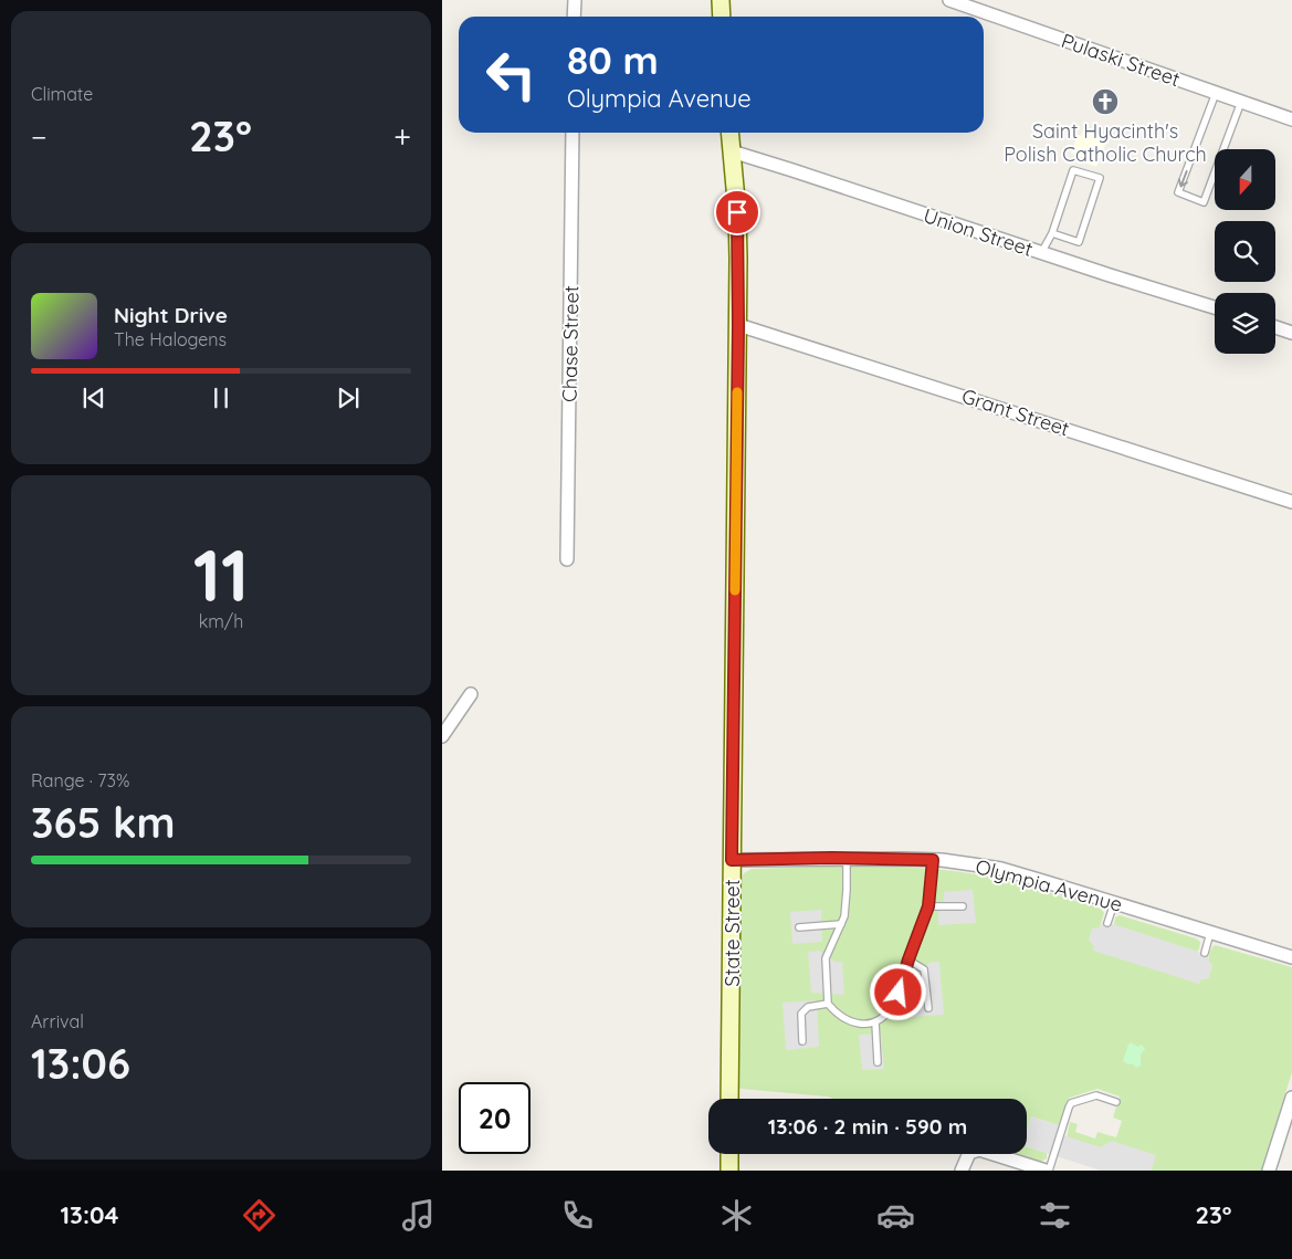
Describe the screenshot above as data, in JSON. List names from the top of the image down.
{
  "streets": {
    "main road": ["State Street"],
    "street": [
      "Pulaski Street",
      "Union Street",
      "Chase Street",
      "Grant Street",
      "Olympia Avenue"
    ]
  },
  "crossings": [
    ["Union Street", "State Street"],
    ["Grant Street", "State Street"],
    ["Olympia Avenue", "State Street"]
  ],
  "places": {
    "church": ["Saint Hyacinth's Polish Catholic Church"]
  },
  "north": "bottom",
  "page": {
    "tile": [
      "Climate",
      ["11", "km/h"],
      ["Range · 73%", "365 km"],
      ["Arrival", "13:06"]
    ],
    "turn": ["80 m", "Olympia Avenue"],
    "heat": ["−", "23°", "+"],
    "song": ["Night Drive", "The Halogens"],
    "limit": "20",
    "trip": "13:06 · 2 min · 590 m",
    "tabs": ["13:04", "23°"]
  }
}
